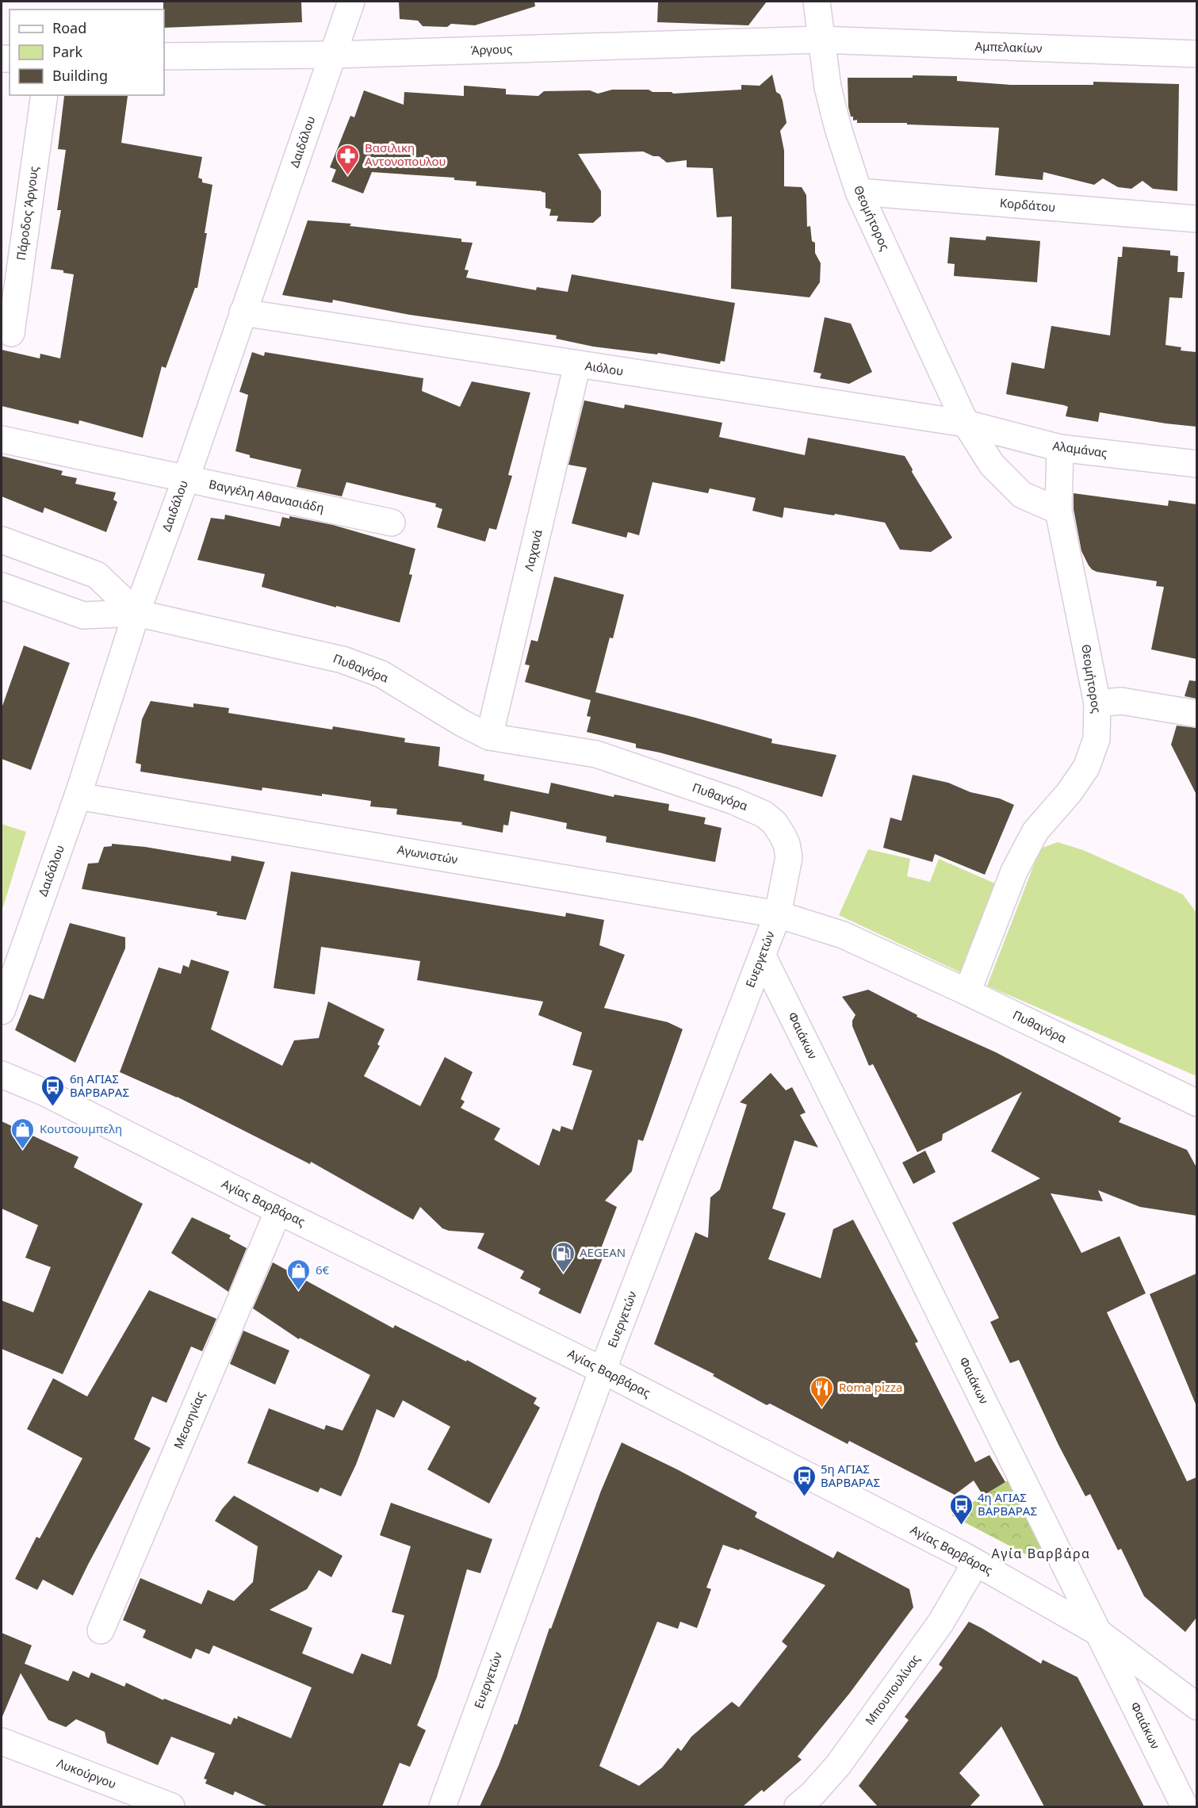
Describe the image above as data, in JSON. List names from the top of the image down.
{
  "streets": {
    "street": [
      "Αμπελακίων",
      "Άργους",
      "Δαιδάλου",
      "Κορδάτου",
      "Πάροδος Άργους",
      "Θεομήτορος",
      "Αιόλου",
      "Αλαμάνας",
      "Βαγγέλη Αθανασιάδη",
      "Λαχανά",
      "Πυθαγόρα",
      "Αγωνιστών",
      "Ευεργετών",
      "Φαιάκων",
      "Αγίας Βαρβάρας",
      "Μεσσηνίας",
      "Μπουπουλίνας",
      "Λυκούργου"
    ]
  },
  "crossings": [
    ["Αμπελακίων", "Άργους"],
    ["Αμπελακίων", "Θεομήτορος"],
    ["Άργους", "Δαιδάλου"],
    ["Άργους", "Θεομήτορος"],
    ["Δαιδάλου", "Αιόλου"],
    ["Δαιδάλου", "Βαγγέλη Αθανασιάδη"],
    ["Δαιδάλου", "Πυθαγόρα"],
    ["Δαιδάλου", "Αγωνιστών"],
    ["Κορδάτου", "Θεομήτορος"],
    ["Θεομήτορος", "Αιόλου"],
    ["Θεομήτορος", "Αλαμάνας"],
    ["Θεομήτορος", "Πυθαγόρα"],
    ["Αιόλου", "Αλαμάνας"],
    ["Αιόλου", "Λαχανά"],
    ["Λαχανά", "Πυθαγόρα"],
    ["Πυθαγόρα", "Αγωνιστών"],
    ["Πυθαγόρα", "Ευεργετών"],
    ["Αγωνιστών", "Ευεργετών"],
    ["Ευεργετών", "Φαιάκων"],
    ["Ευεργετών", "Αγίας Βαρβάρας"],
    ["Φαιάκων", "Αγίας Βαρβάρας"],
    ["Αγίας Βαρβάρας", "Μεσσηνίας"],
    ["Αγίας Βαρβάρας", "Μπουπουλίνας"]
  ],
  "districts": ["Αγία Βαρβάρα"],
  "places": {
    "pharmacy": ["Βασιλικη Αντονοπουλου"],
    "bus stop": ["6η ΑΓΙΑΣ ΒΑΡΒΑΡΑΣ", "5η ΑΓΙΑΣ ΒΑΡΒΑΡΑΣ", "4η ΑΓΙΑΣ ΒΑΡΒΑΡΑΣ"],
    "shop": ["Κουτσουμπελη", "6€"],
    "fuel station": ["AEGEAN"],
    "restaurant": ["Roma pizza"]
  },
  "legend": ["Road", "Park", "Building"]
}
